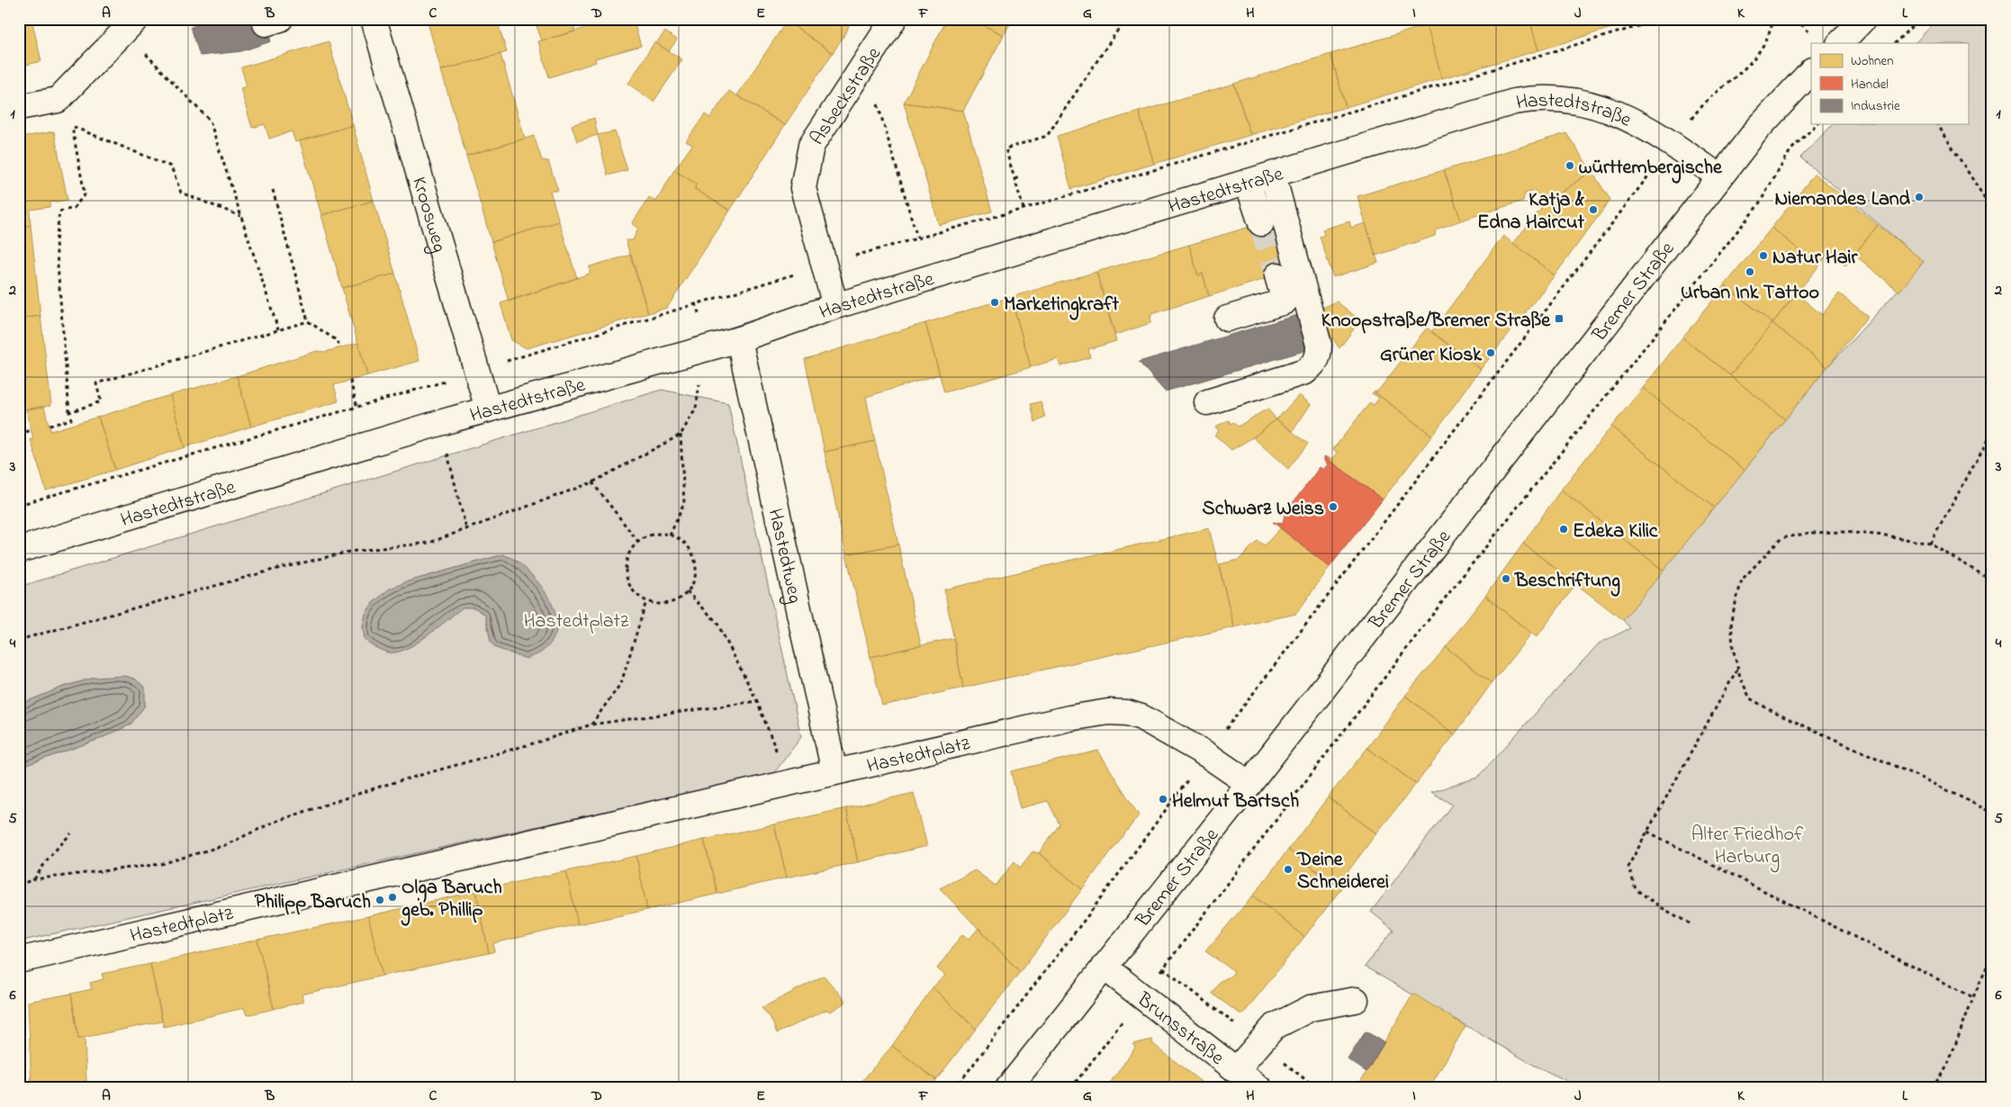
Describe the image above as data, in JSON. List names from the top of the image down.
{
  "streets": {
    "street": [
      "Asbeckstraße",
      "Hastedtstraße",
      "Kroosweg",
      "Bremer Straße",
      "Hastedtweg",
      "Hastedtplatz",
      "Brunsstraße"
    ]
  },
  "crossings": [
    ["Asbeckstraße", "Hastedtstraße"],
    ["Hastedtstraße", "Kroosweg"],
    ["Hastedtstraße", "Bremer Straße"],
    ["Hastedtstraße", "Hastedtweg"],
    ["Bremer Straße", "Hastedtplatz"],
    ["Bremer Straße", "Brunsstraße"],
    ["Hastedtweg", "Hastedtplatz"]
  ],
  "parks": ["Hastedtplatz", "Alter Friedhof Harburg"],
  "places": {
    "other": [
      "württembergische",
      "Niemandes Land",
      "Katja & Edna Haircut",
      "Natur Hair",
      "Urban Ink Tattoo",
      "Marketingkraft",
      "Grüner Kiosk",
      "Schwarz Weiss",
      "Edeka Kilic",
      "Beschriftung",
      "Helmut Bartsch",
      "Deine Schneiderei",
      "Olga Baruch geb. Phillip",
      "Philipp Baruch"
    ],
    "transit": ["Knoopstraße/Bremer Straße"]
  },
  "legend": ["Wohnen", "Handel", "Industrie"],
  "grid": {
    "columns": [
      "A",
      "B",
      "C",
      "D",
      "E",
      "F",
      "G",
      "H",
      "I",
      "J",
      "K",
      "L"
    ],
    "rows": [
      "1",
      "2",
      "3",
      "4",
      "5",
      "6"
    ]
  }
}
